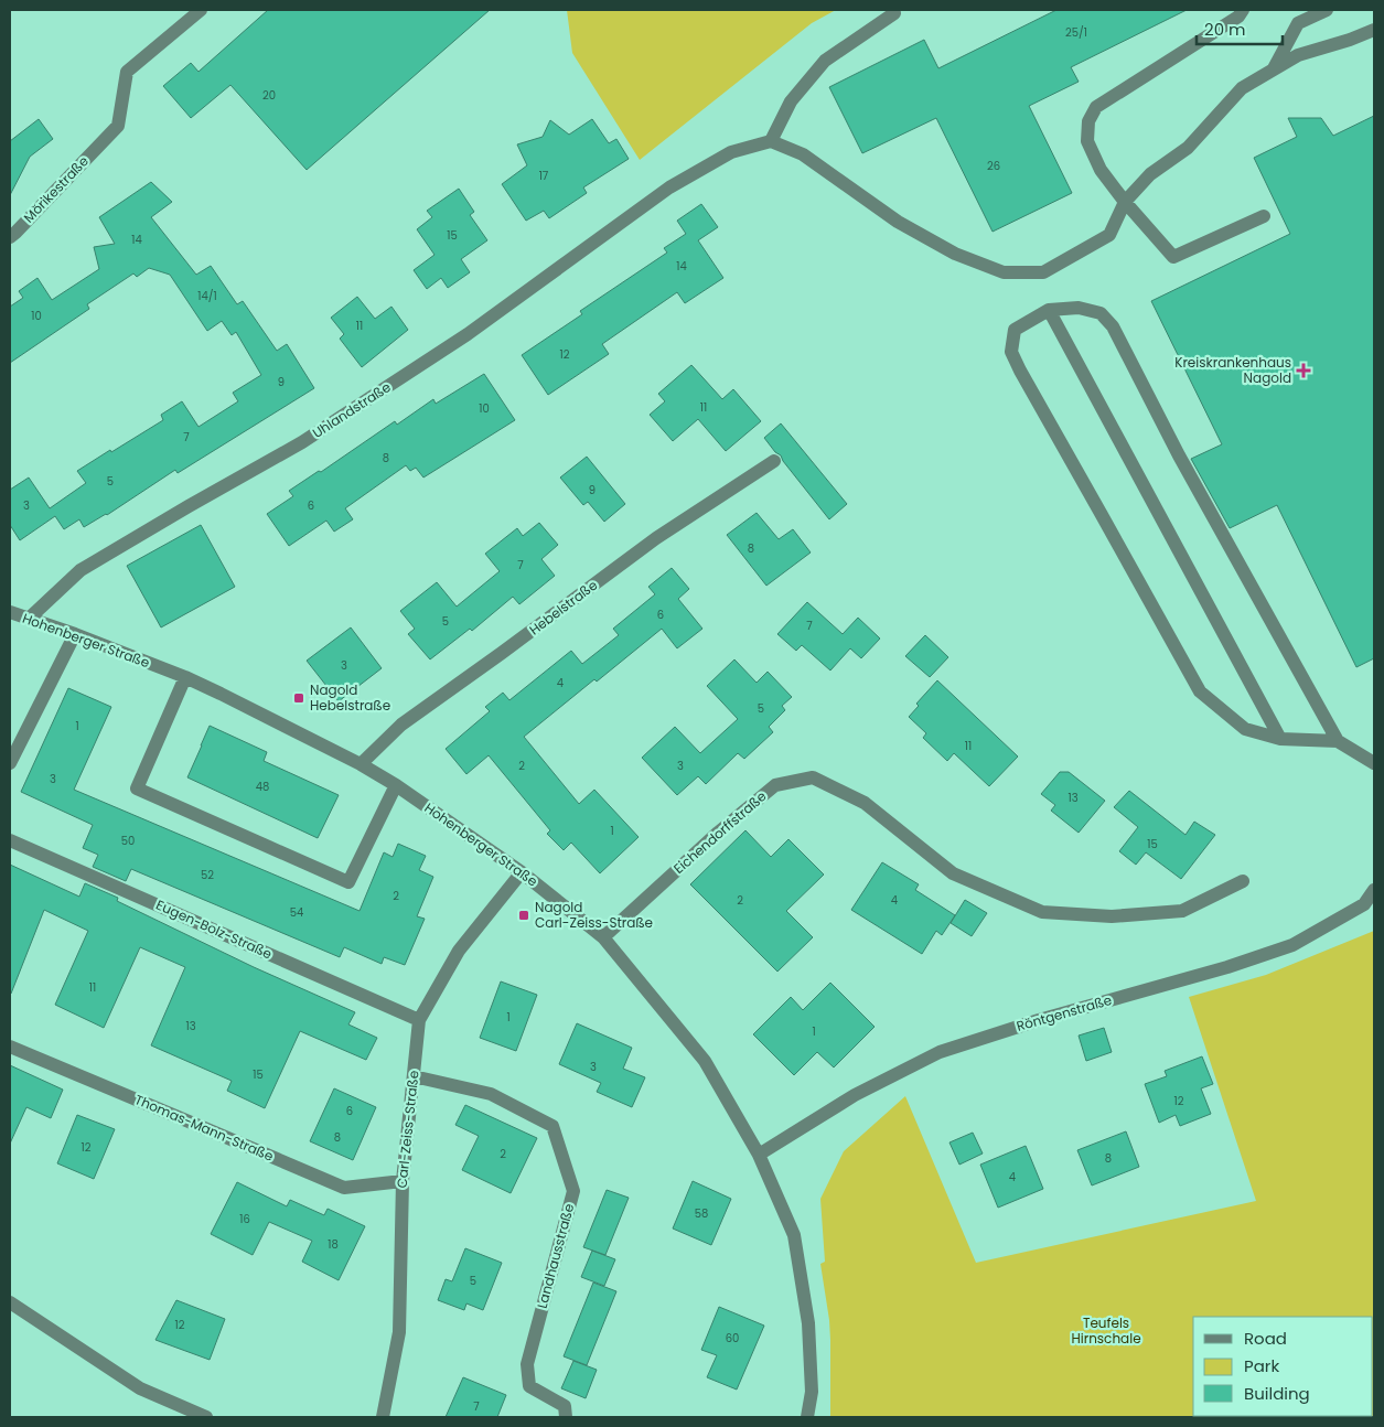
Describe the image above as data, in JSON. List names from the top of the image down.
{
  "streets": {
    "street": [
      "Mörikestraße",
      "Uhlandstraße",
      "Hebelstraße",
      "Hohenberger Straße",
      "Eichendorffstraße",
      "Eugen-Bolz-Straße",
      "Röntgenstraße",
      "Thomas-Mann-Straße",
      "Carl-Zeiss-Straße",
      "Landhausstraße"
    ]
  },
  "crossings": [
    ["Uhlandstraße", "Hohenberger Straße"],
    ["Hebelstraße", "Hohenberger Straße"],
    ["Hohenberger Straße", "Eichendorffstraße"],
    ["Hohenberger Straße", "Röntgenstraße"],
    ["Hohenberger Straße", "Carl-Zeiss-Straße"],
    ["Eugen-Bolz-Straße", "Carl-Zeiss-Straße"],
    ["Thomas-Mann-Straße", "Carl-Zeiss-Straße"],
    ["Carl-Zeiss-Straße", "Landhausstraße"]
  ],
  "parks": ["Teufels Hirnschale"],
  "places": {
    "health": ["Kreiskrankenhaus Nagold"],
    "transit": ["Nagold Hebelstraße", "Nagold Carl-Zeiss-Straße"]
  },
  "house_numbers": [
    "25/1",
    "20",
    "26",
    "17",
    "15",
    "14",
    "14",
    "14/1",
    "10",
    "11",
    "12",
    "9",
    "11",
    "10",
    "7",
    "8",
    "5",
    "9",
    "3",
    "6",
    "8",
    "7",
    "6",
    "5",
    "7",
    "3",
    "4",
    "5",
    "1",
    "11",
    "2",
    "3",
    "3",
    "48",
    "13",
    "1",
    "50",
    "15",
    "52",
    "2",
    "2",
    "4",
    "54",
    "11",
    "1",
    "13",
    "1",
    "3",
    "15",
    "12",
    "6",
    "8",
    "12",
    "2",
    "8",
    "4",
    "58",
    "16",
    "18",
    "5",
    "12",
    "60",
    "7"
  ],
  "legend": ["Road", "Park", "Building"],
  "scale_bar": "20 m"
}
